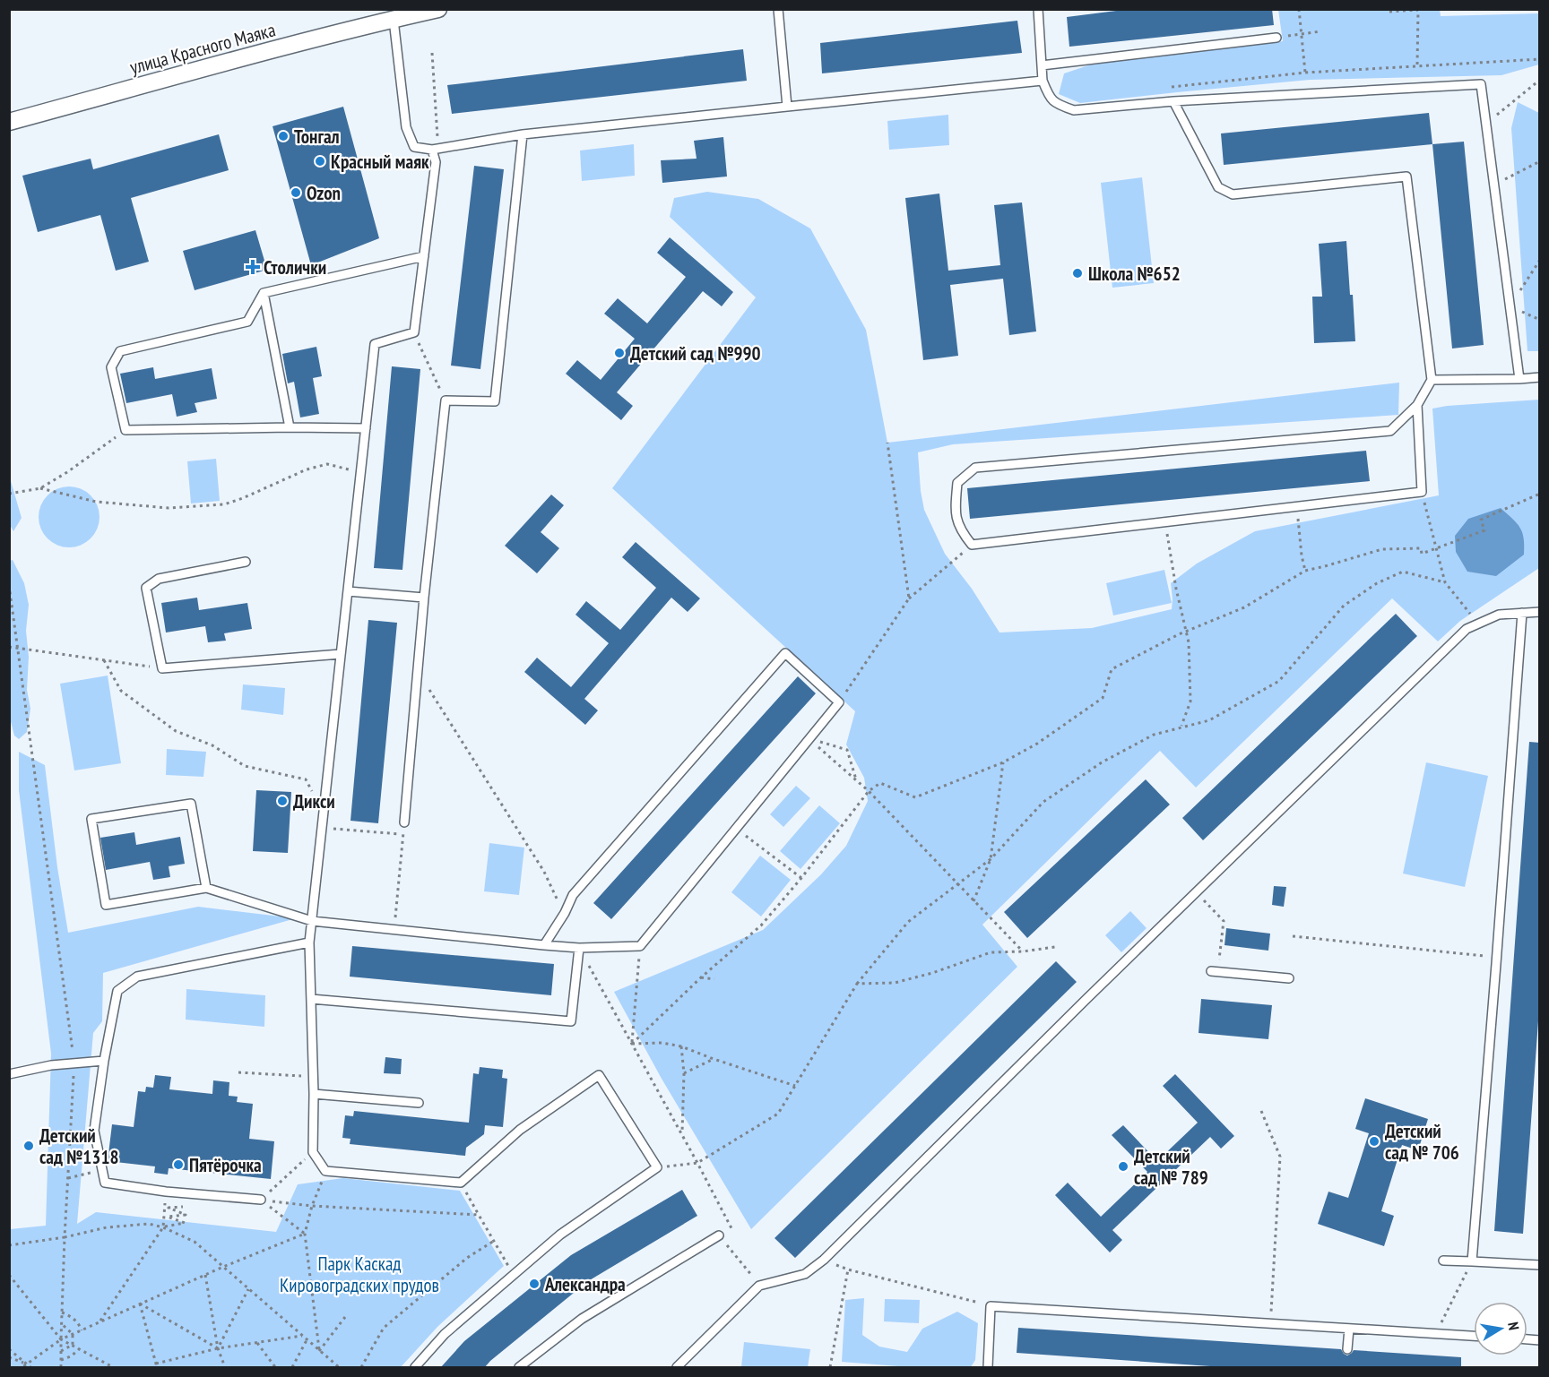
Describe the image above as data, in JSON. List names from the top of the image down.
{
  "streets": {
    "street": ["улица Красного Маяка"]
  },
  "parks": ["Парк Каскад Кировоградских прудов"],
  "places": {
    "other": [
      "Тонгал",
      "Красный маяк",
      "Ozon",
      "Школа №652",
      "Детский сад №990",
      "Дикси",
      "Детский сад № 706",
      "Детский сад №1318",
      "Пятёрочка",
      "Детский сад № 789",
      "Александра"
    ],
    "health": ["Столички"]
  },
  "north": "right"
}
